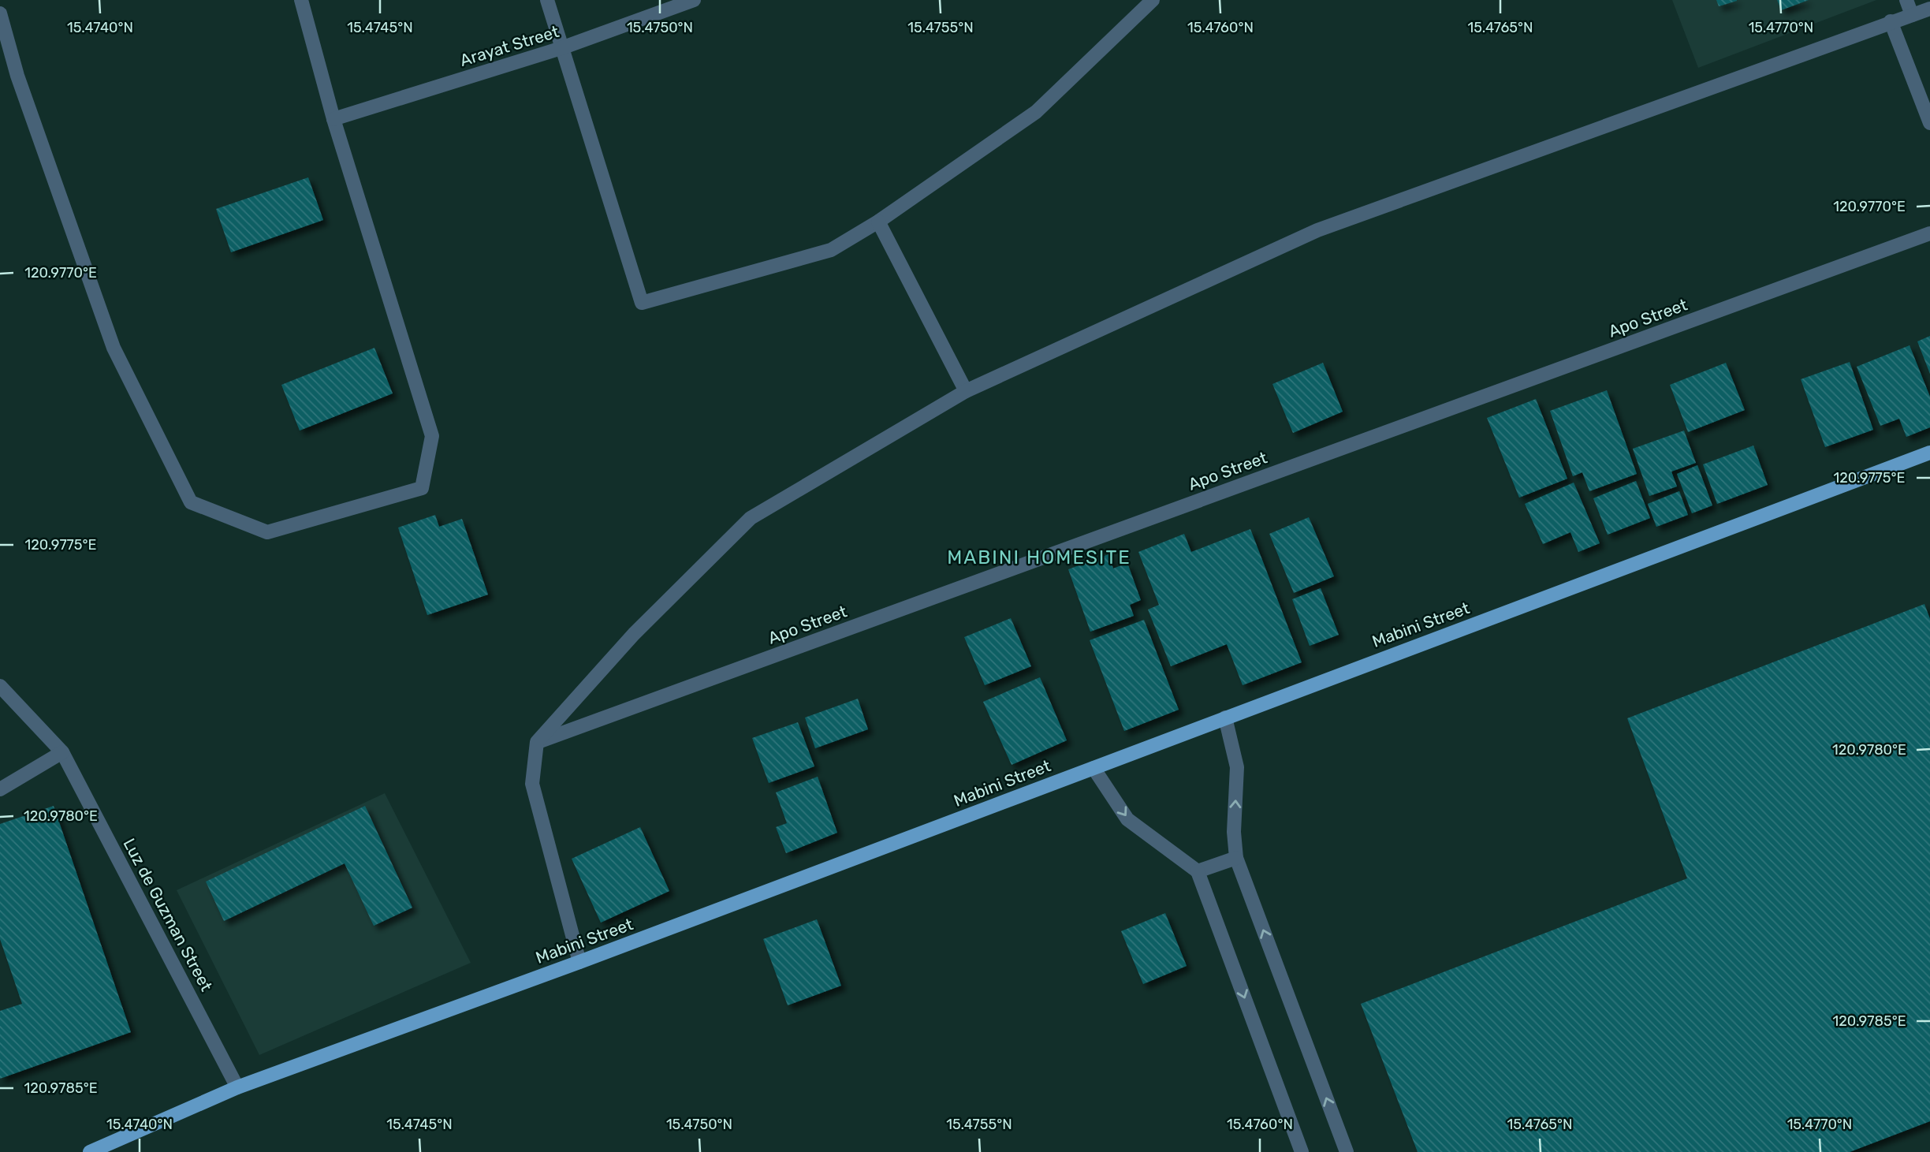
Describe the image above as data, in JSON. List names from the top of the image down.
{
  "streets": {
    "main road": ["Mabini Street"],
    "street": ["Arayat Street", "Apo Street", "Luz de Guzman Street"]
  },
  "crossings": [
    ["Mabini Street", "Luz de Guzman Street"]
  ],
  "districts": ["MABINI HOMESITE"],
  "coordinates": [
    "15.4740°N",
    "15.4745°N",
    "15.4750°N",
    "15.4755°N",
    "15.4760°N",
    "15.4765°N",
    "15.4770°N",
    "120.9770°E",
    "120.9775°E",
    "120.9780°E",
    "120.9785°E"
  ]
}
